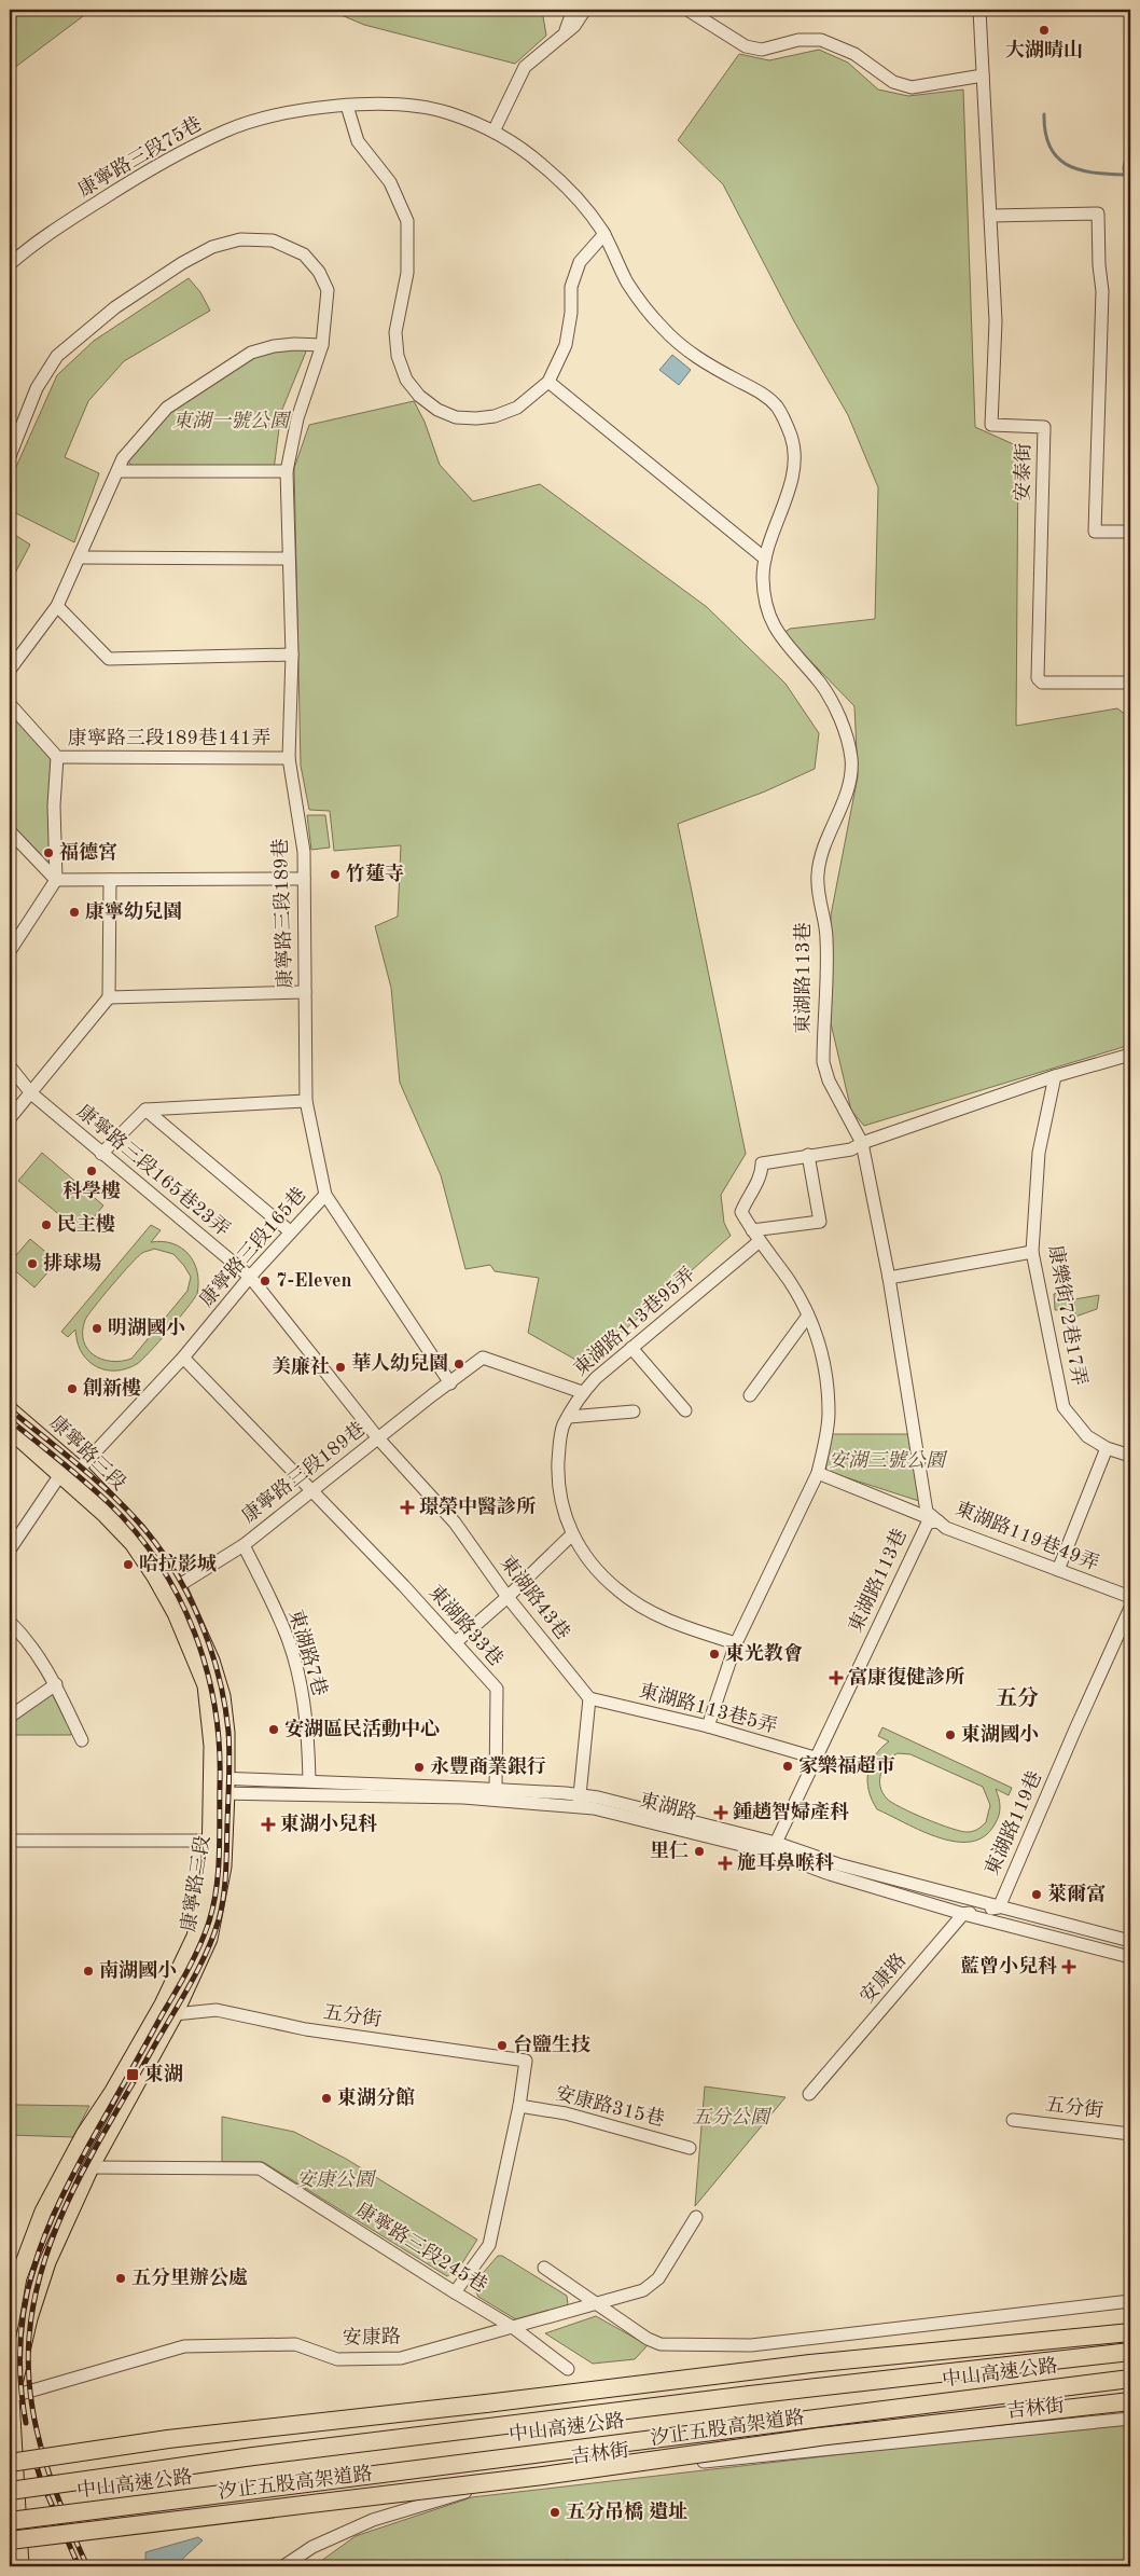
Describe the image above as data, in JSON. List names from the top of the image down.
{
  "streets": {
    "highway": ["中山高速公路", "汐止五股高架道路"],
    "main road": ["康寧路三段"],
    "street": [
      "康寧路三段75巷",
      "安泰街",
      "康寧路三段189巷141弄",
      "康寧路三段189巷",
      "東湖路113巷",
      "康寧路三段165巷23弄",
      "康寧路三段165巷",
      "康樂街72巷17弄",
      "東湖路113巷95弄",
      "東湖路119巷49弄",
      "東湖路43巷",
      "東湖路33巷",
      "東湖路7巷",
      "東湖路113巷5弄",
      "東湖路",
      "東湖路119巷",
      "安康路",
      "五分街",
      "安康路315巷",
      "康寧路三段245巷",
      "吉林街"
    ]
  },
  "crossings": [
    ["康寧路三段75巷", "東湖路113巷"],
    ["康寧路三段189巷141弄", "康寧路三段189巷"],
    ["康寧路三段189巷", "康寧路三段165巷23弄"],
    ["康寧路三段189巷", "康寧路三段165巷"],
    ["康寧路三段189巷", "東湖路113巷95弄"],
    ["康寧路三段189巷", "康寧路三段"],
    ["康寧路三段189巷", "東湖路43巷"],
    ["康寧路三段189巷", "東湖路33巷"],
    ["康寧路三段189巷", "東湖路7巷"],
    ["東湖路113巷", "東湖路119巷49弄"],
    ["東湖路113巷", "東湖路113巷5弄"],
    ["東湖路113巷", "東湖路"],
    ["康寧路三段165巷23弄", "康寧路三段165巷"],
    ["康寧路三段165巷23弄", "東湖路43巷"],
    ["康寧路三段165巷", "康寧路三段"],
    ["康寧路三段165巷", "東湖路33巷"],
    ["康寧路三段", "東湖路"],
    ["康寧路三段", "安康路"],
    ["康寧路三段", "五分街"],
    ["康寧路三段", "康寧路三段245巷"],
    ["東湖路43巷", "東湖路113巷5弄"],
    ["東湖路33巷", "東湖路"],
    ["東湖路7巷", "東湖路"],
    ["東湖路", "東湖路119巷"],
    ["東湖路", "安康路"],
    ["安康路", "康寧路三段245巷"],
    ["五分街", "安康路315巷"]
  ],
  "districts": ["五分"],
  "parks": [
    "東湖一號公園",
    "安湖三號公園",
    "五分公園",
    "安康公園"
  ],
  "places": {
    "other": [
      "大湖晴山",
      "福德宮",
      "竹蓮寺",
      "康寧幼兒園",
      "科學樓",
      "民主樓",
      "排球場",
      "7-Eleven",
      "明湖國小",
      "華人幼兒園",
      "美廉社",
      "創新樓",
      "哈拉影城",
      "東光教會",
      "安湖區民活動中心",
      "東湖國小",
      "家樂福超市",
      "永豐商業銀行",
      "里仁",
      "萊爾富",
      "南湖國小",
      "台鹽生技",
      "東湖分館",
      "五分里辦公處",
      "五分吊橋 遺址"
    ],
    "health": [
      "璟榮中醫診所",
      "富康復健診所",
      "鍾趙智婦產科",
      "東湖小兒科",
      "施耳鼻喉科",
      "藍曾小兒科"
    ],
    "transit": ["東湖"]
  }
}
